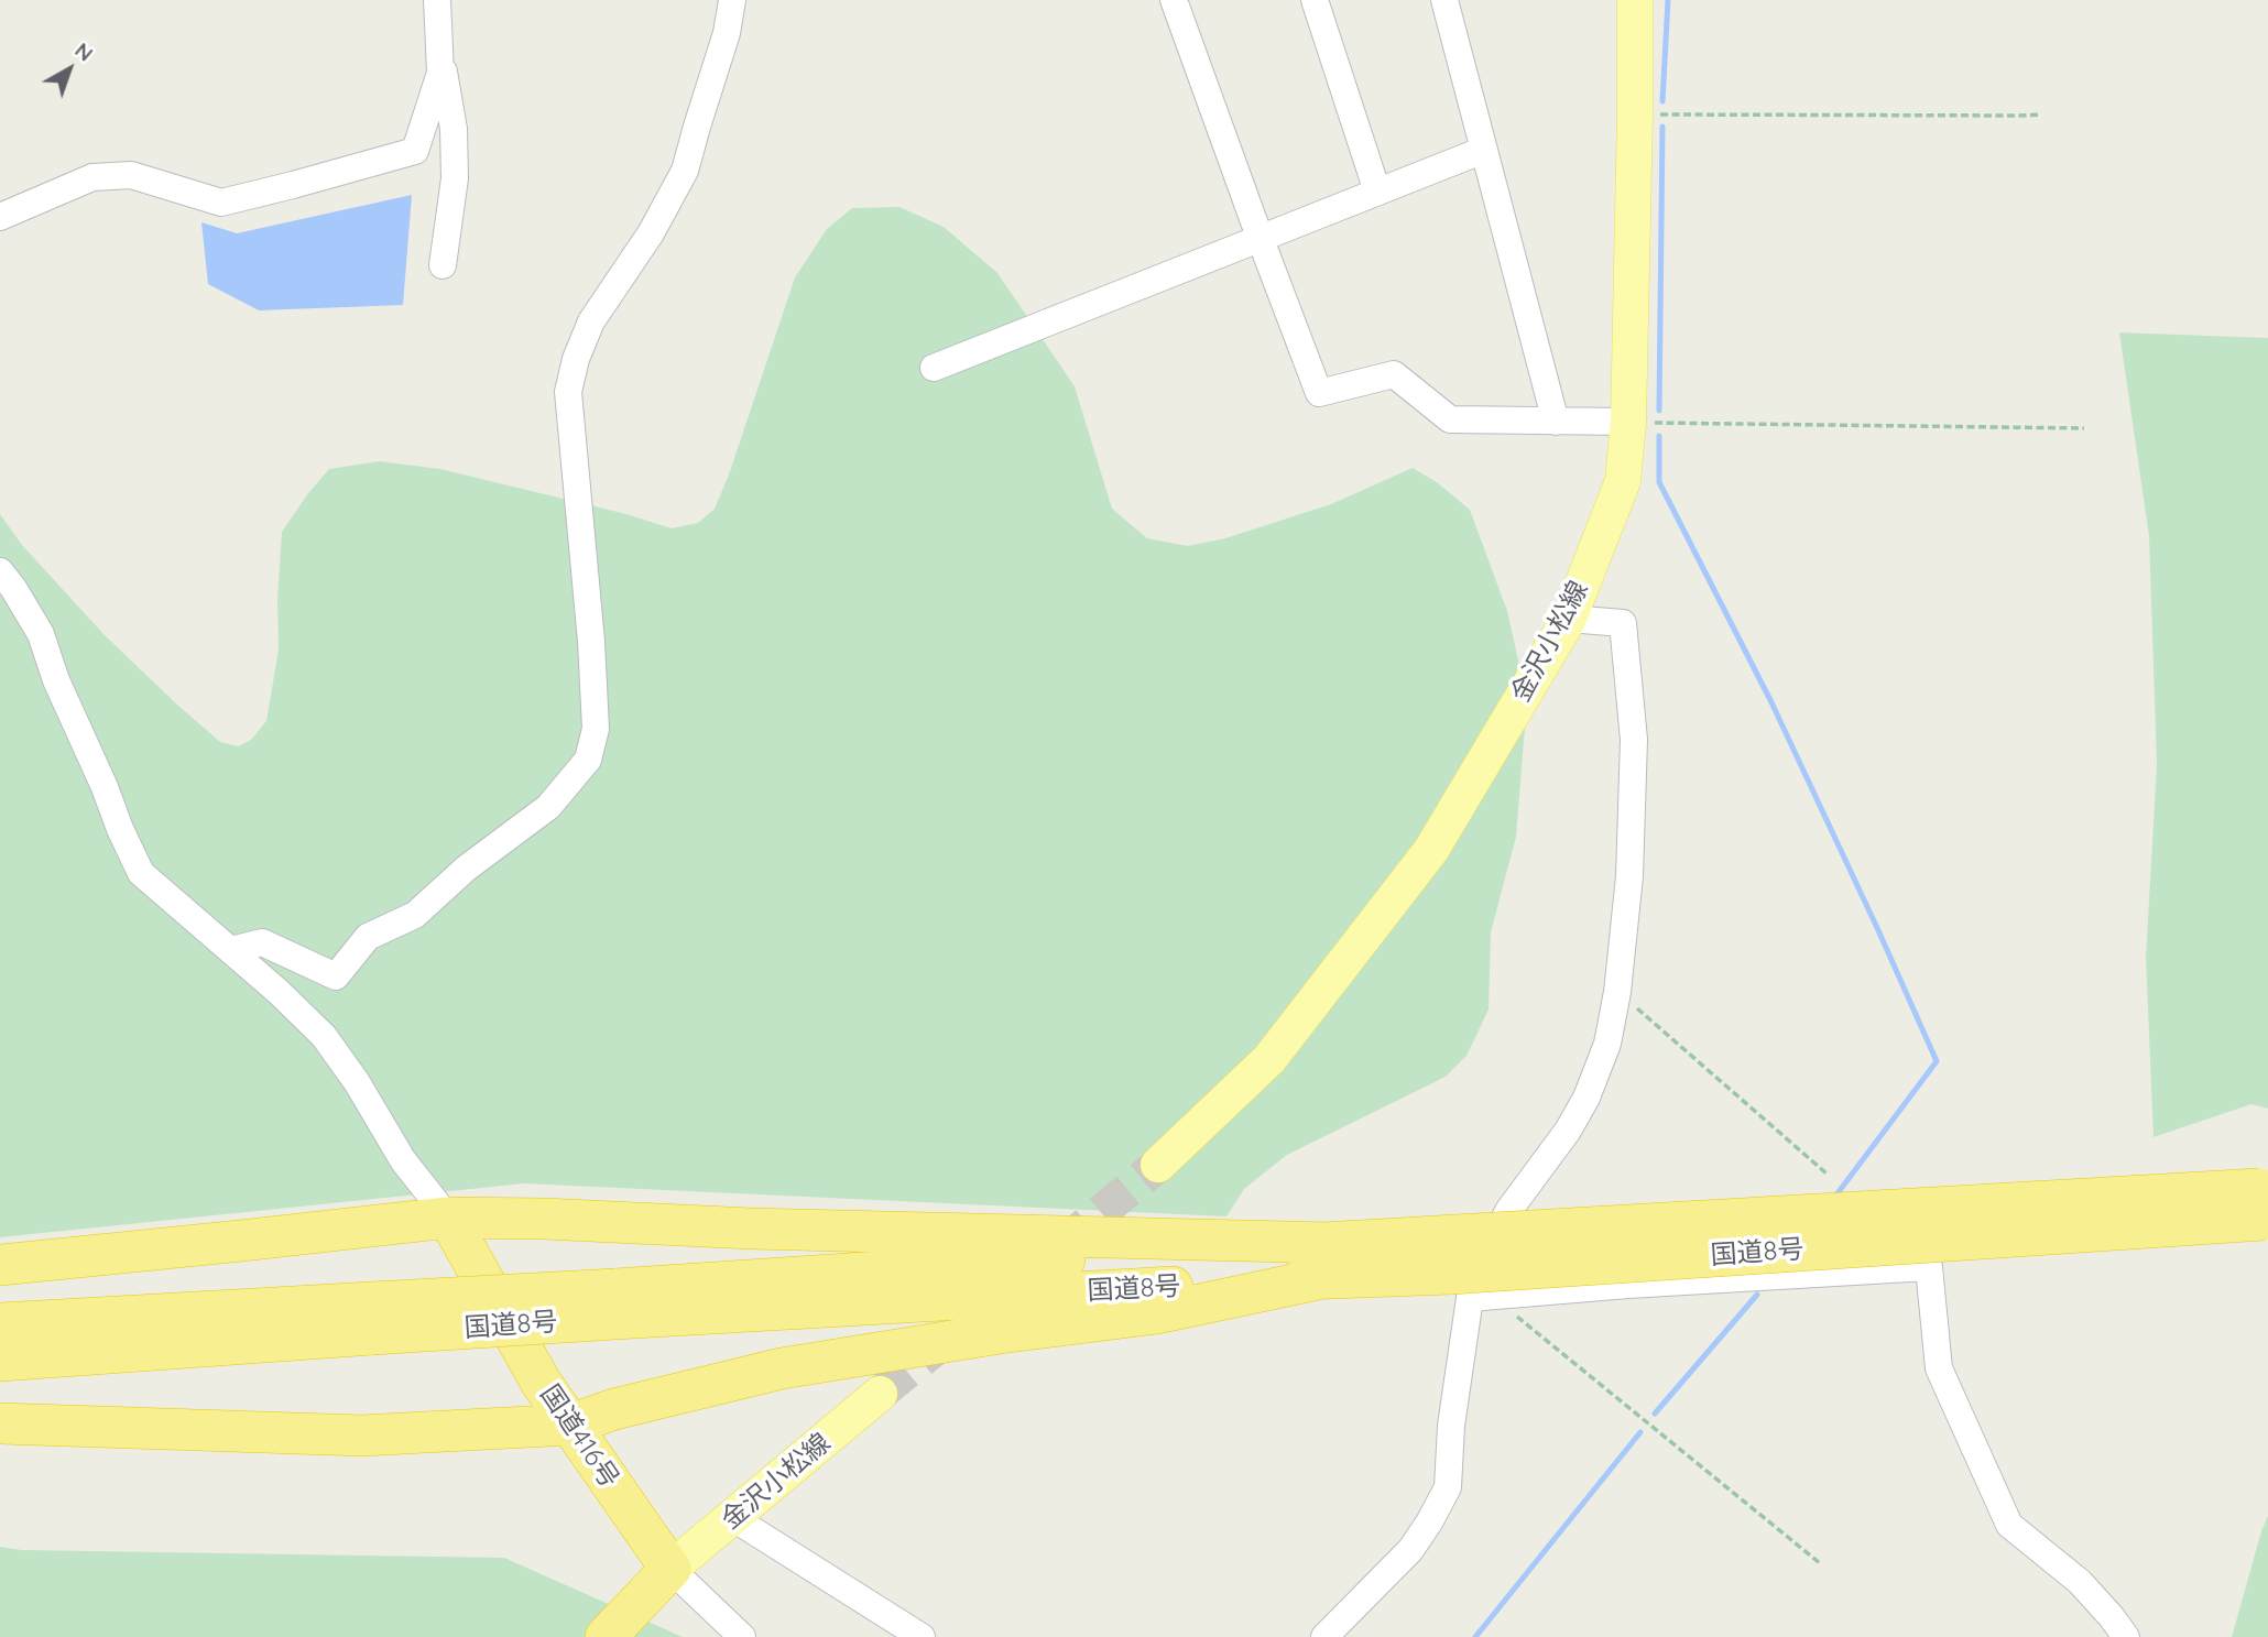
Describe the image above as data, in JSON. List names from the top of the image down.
{
  "streets": {
    "highway": ["国道8号", "国道416号"],
    "main road": ["金沢小松線"]
  },
  "crossings": [
    ["金沢小松線", "国道416号"]
  ],
  "north": "top right"
}
